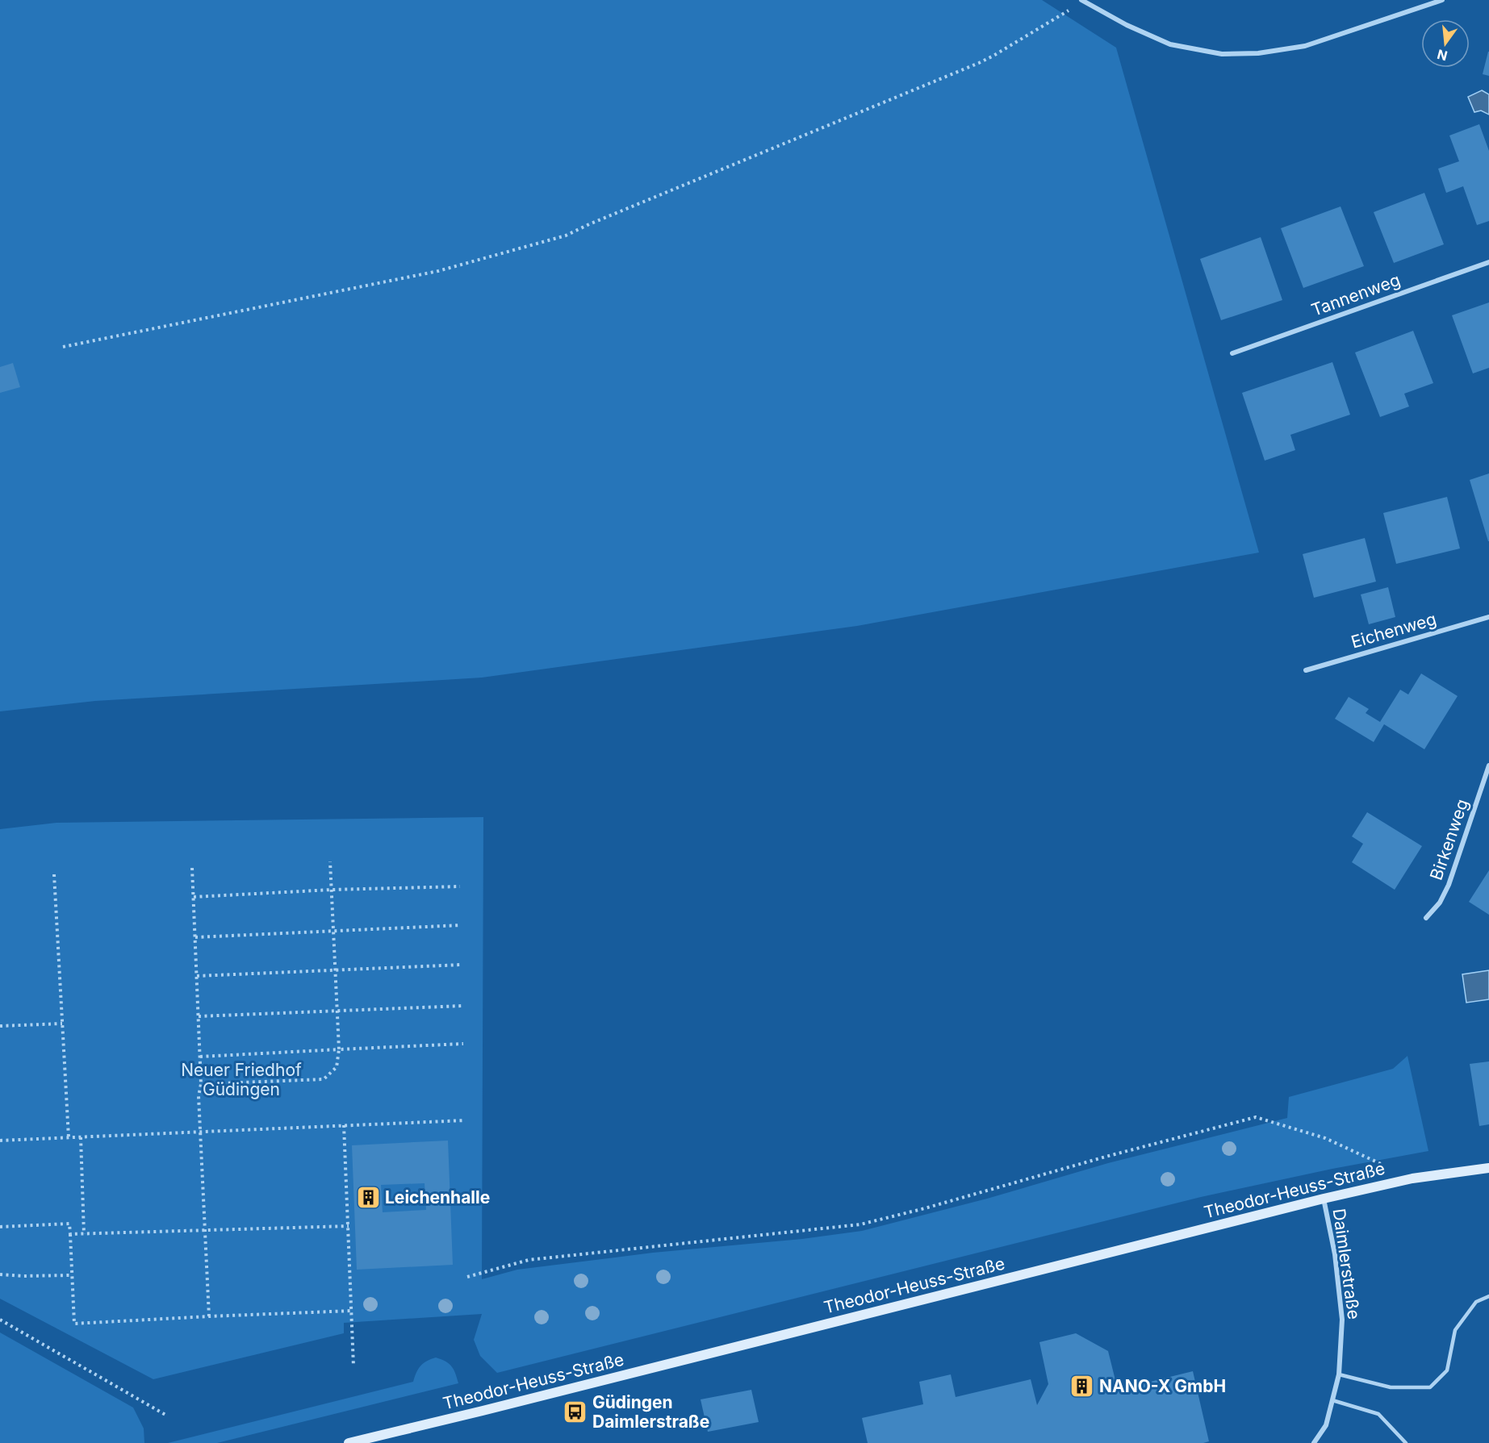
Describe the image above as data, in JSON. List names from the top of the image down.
{
  "streets": {
    "street": [
      "Tannenweg",
      "Eichenweg",
      "Birkenweg",
      "Theodor-Heuss-Straße",
      "Daimlerstraße"
    ]
  },
  "crossings": [
    ["Theodor-Heuss-Straße", "Daimlerstraße"]
  ],
  "parks": ["Neuer Friedhof Güdingen"],
  "places": {
    "building": ["Leichenhalle", "NANO-X GmbH"],
    "bus stop": ["Güdingen Daimlerstraße"]
  },
  "north": "bottom"
}
